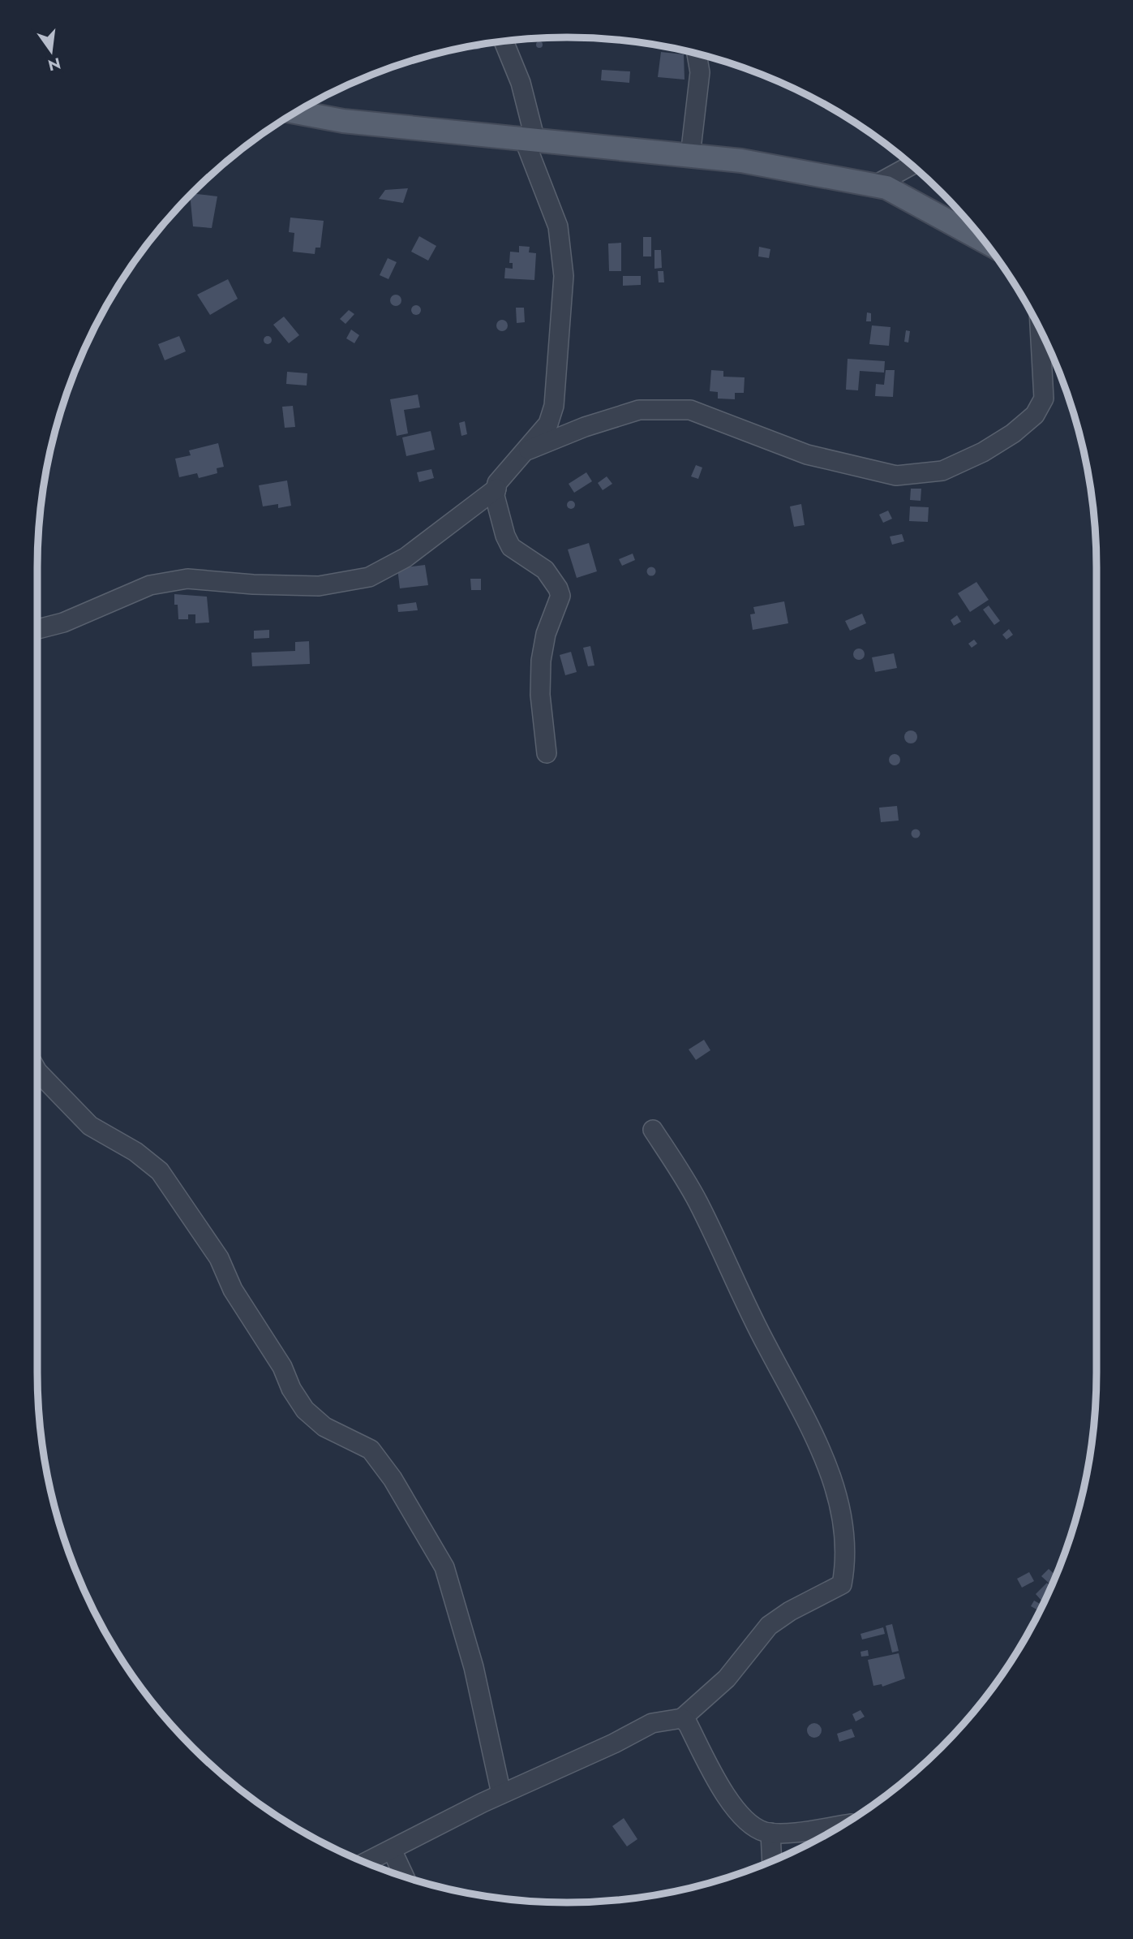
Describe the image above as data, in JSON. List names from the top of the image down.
{
  "north": "bottom"
}
